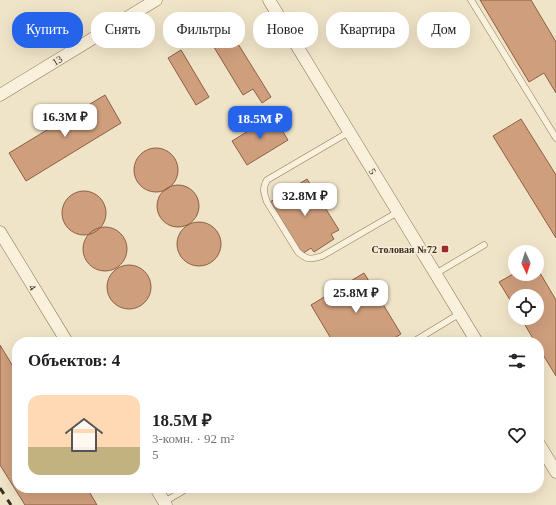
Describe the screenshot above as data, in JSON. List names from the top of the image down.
{
  "streets": {
    "street": ["13", "5", "4"]
  },
  "places": {
    "transit": ["Столовая №72"]
  },
  "north": "bottom",
  "page": {
    "chip": [
      "Купить",
      "Снять",
      "Фильтры",
      "Новое",
      "Квартира",
      "Дом"
    ],
    "price": [
      "16.3M ₽",
      "18.5M ₽",
      "32.8M ₽",
      "25.8M ₽"
    ],
    "heading": "Объектов: 4",
    "list": [
      {
        "name": "18.5M ₽",
        "note": "3-комн. · 92 m² · 5"
      }
    ]
  }
}
